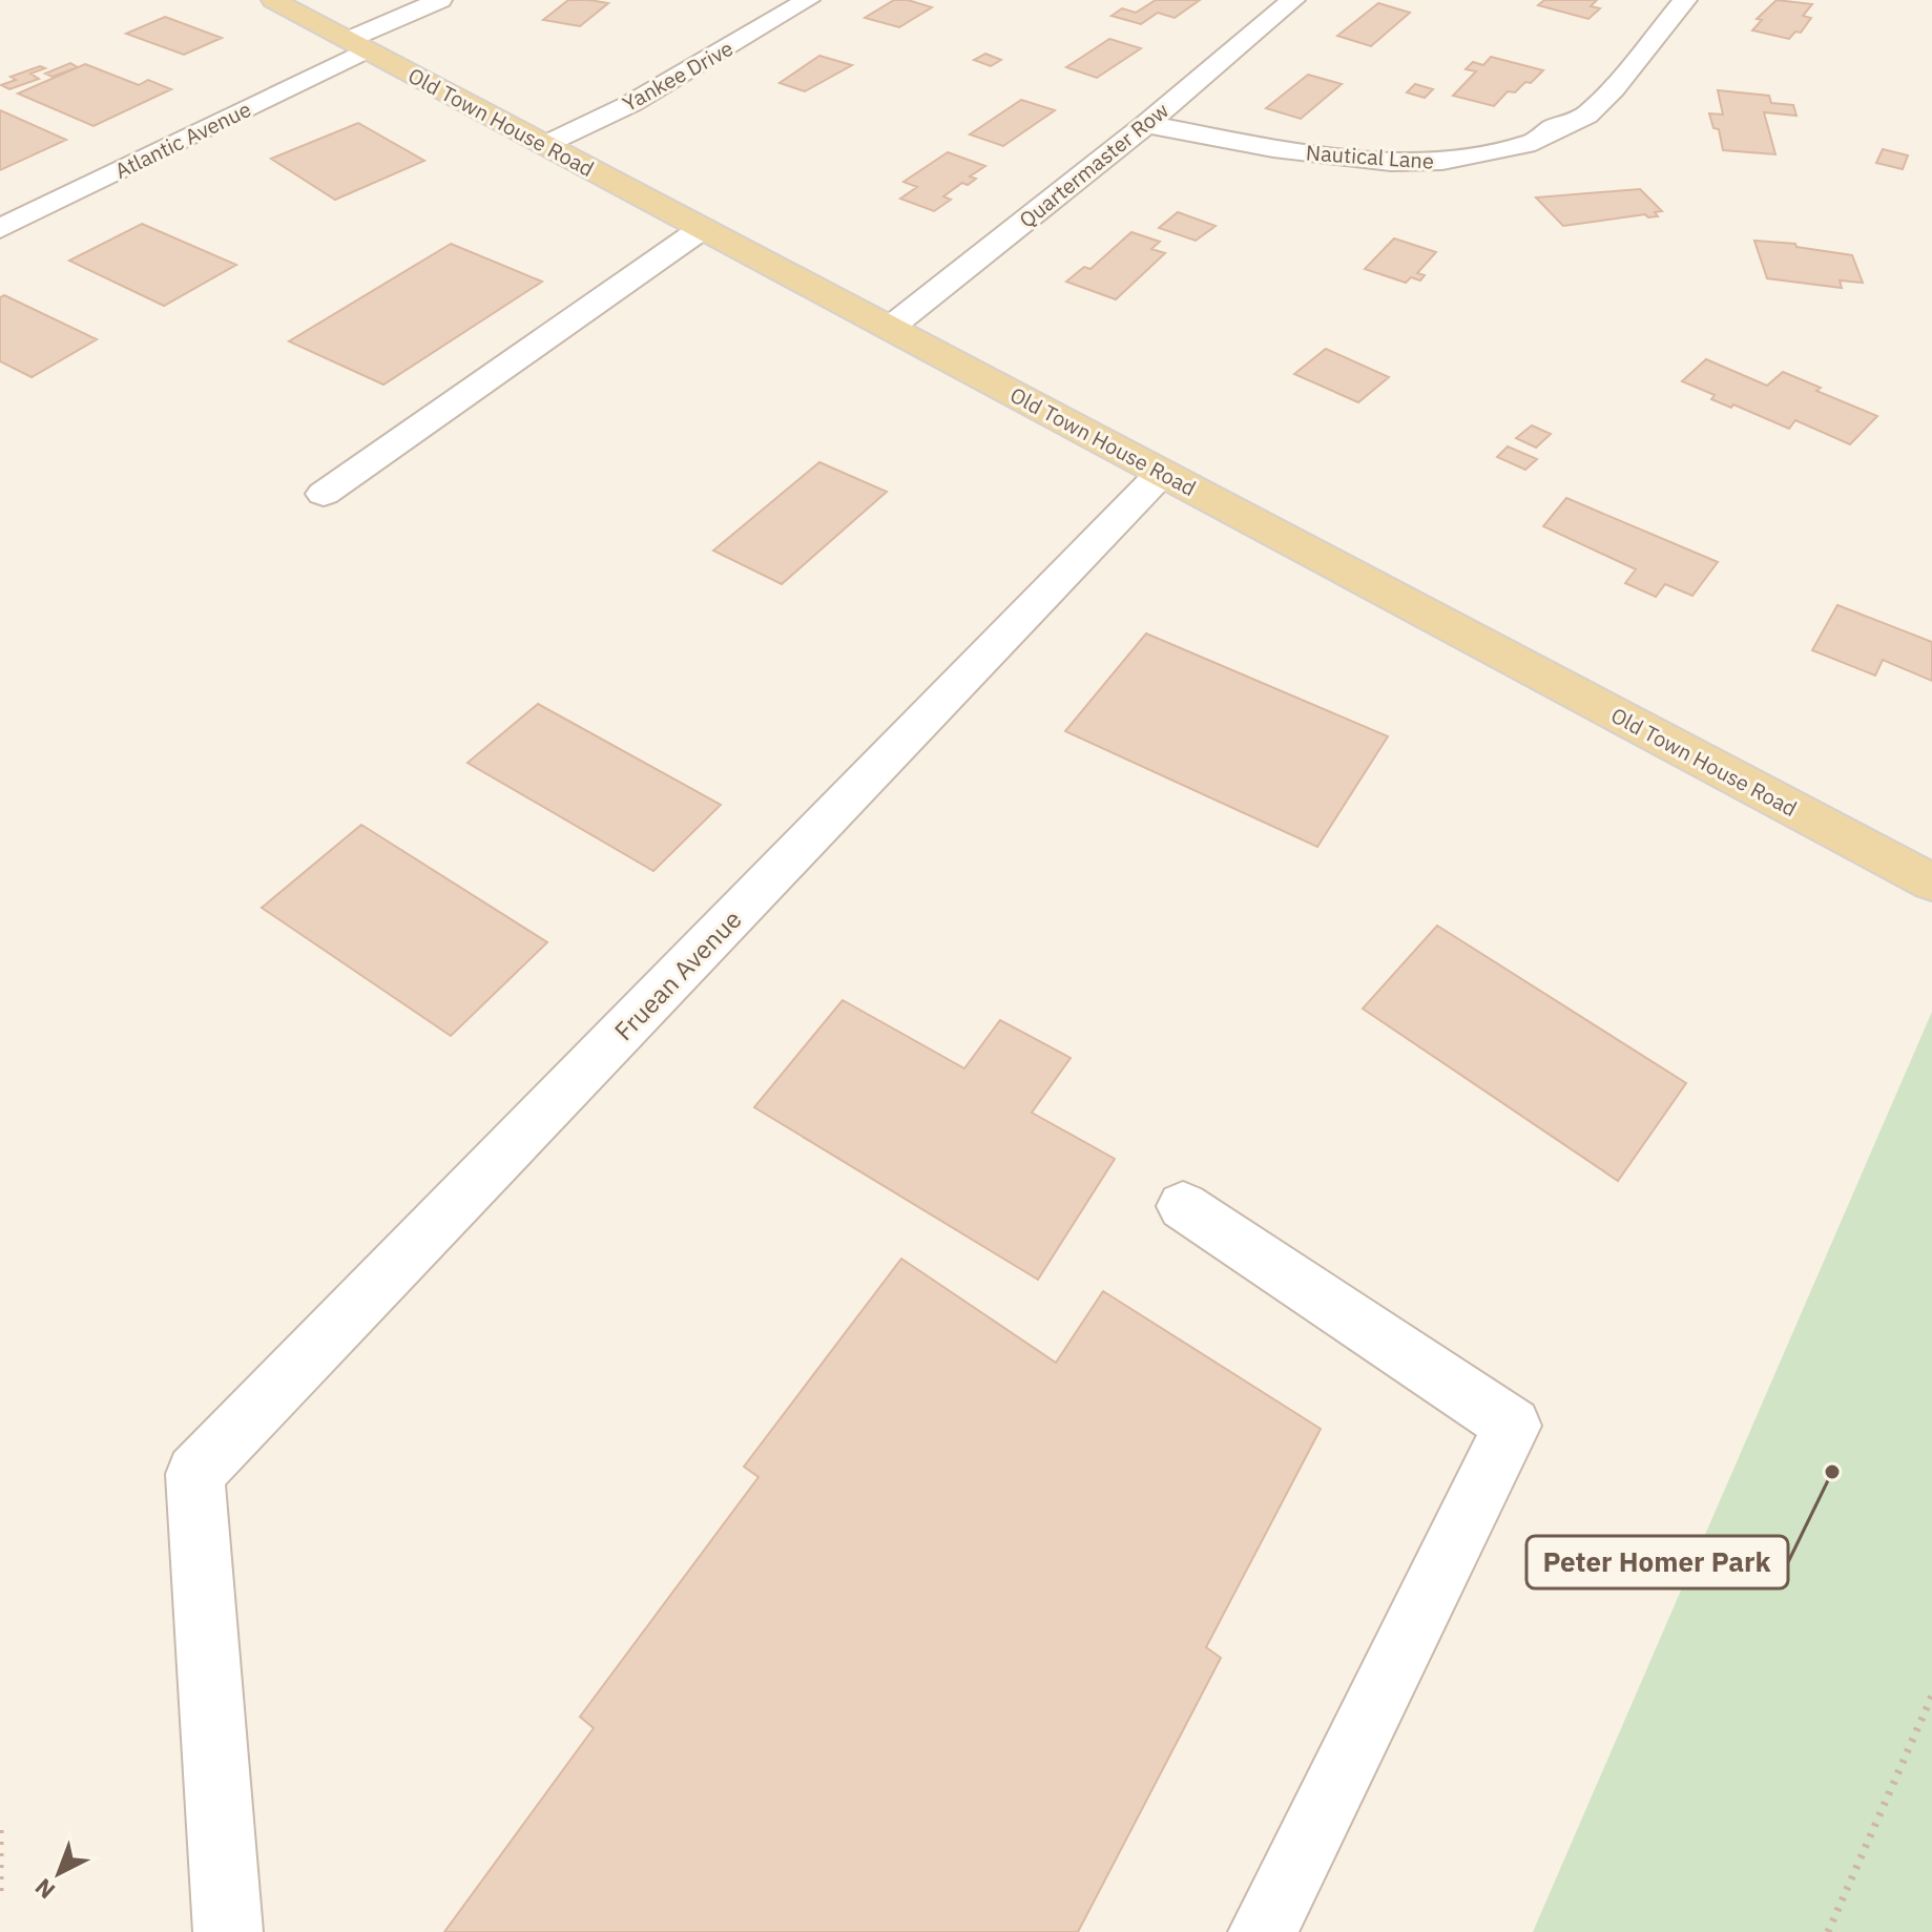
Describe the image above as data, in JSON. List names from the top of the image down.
{
  "streets": {
    "main road": ["Old Town House Road"],
    "street": [
      "Yankee Drive",
      "Atlantic Avenue",
      "Nautical Lane",
      "Quartermaster Row",
      "Fruean Avenue"
    ]
  },
  "crossings": [
    ["Yankee Drive", "Old Town House Road"],
    ["Old Town House Road", "Atlantic Avenue"],
    ["Old Town House Road", "Quartermaster Row"],
    ["Old Town House Road", "Fruean Avenue"],
    ["Nautical Lane", "Quartermaster Row"]
  ],
  "places": ["Peter Homer Park"],
  "north": "bottom left"
}
